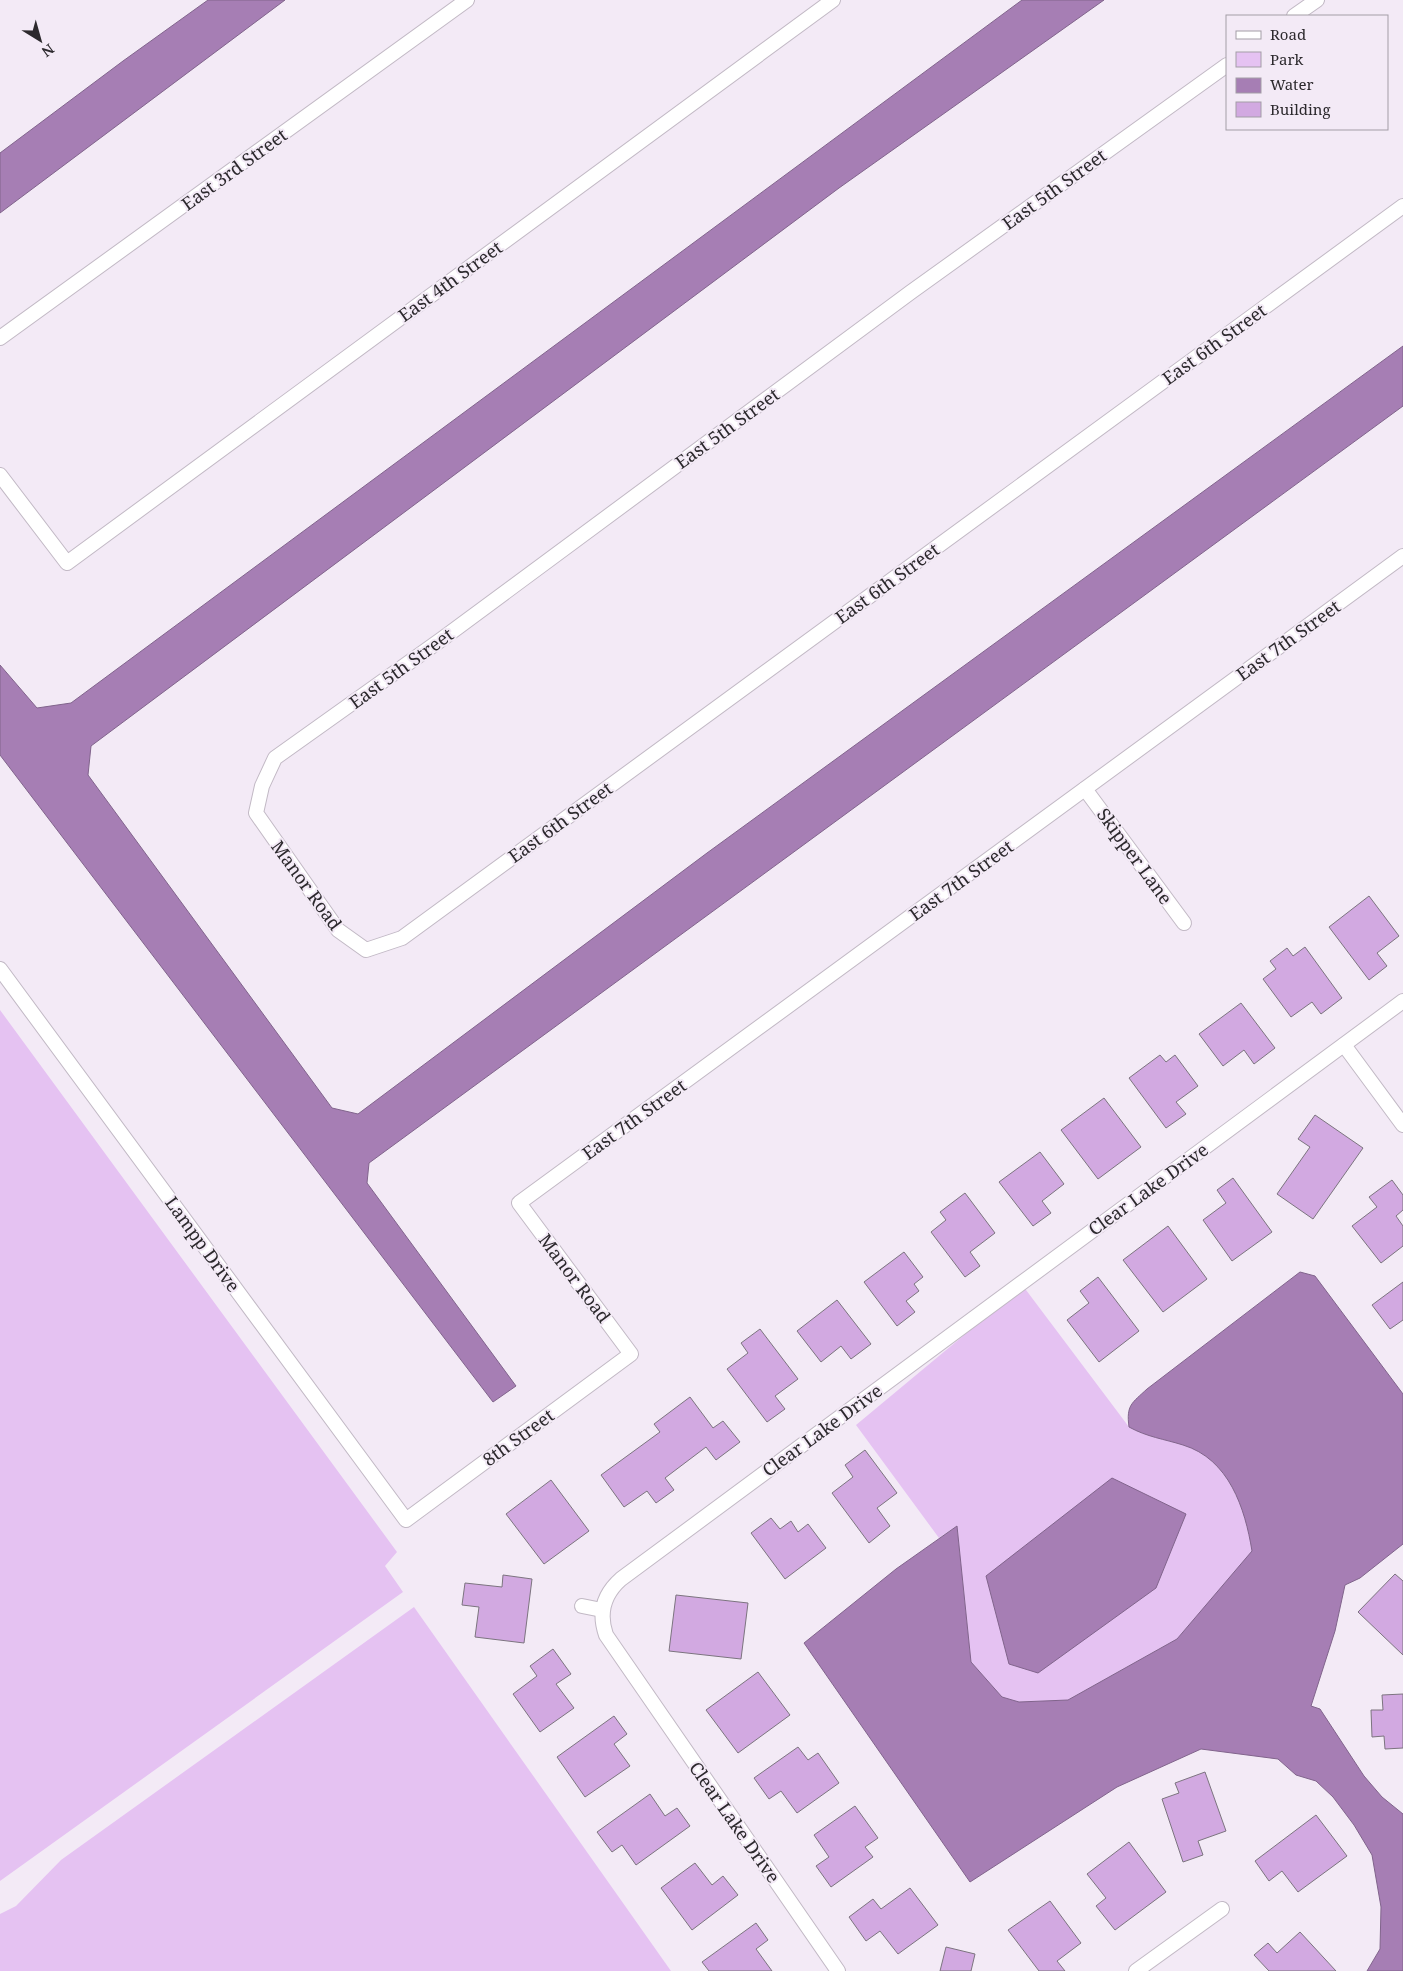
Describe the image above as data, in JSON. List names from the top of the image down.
{
  "streets": {
    "street": [
      "East 3rd Street",
      "East 5th Street",
      "East 4th Street",
      "East 6th Street",
      "East 7th Street",
      "Skipper Lane",
      "Manor Road",
      "Clear Lake Drive",
      "Lampp Drive",
      "8th Street"
    ]
  },
  "crossings": [
    ["East 5th Street", "Manor Road"],
    ["East 6th Street", "Manor Road"],
    ["East 7th Street", "Skipper Lane"],
    ["East 7th Street", "Manor Road"],
    ["Manor Road", "8th Street"],
    ["Lampp Drive", "8th Street"]
  ],
  "legend": [
    "Road",
    "Park",
    "Water",
    "Building"
  ],
  "north": "bottom right"
}
